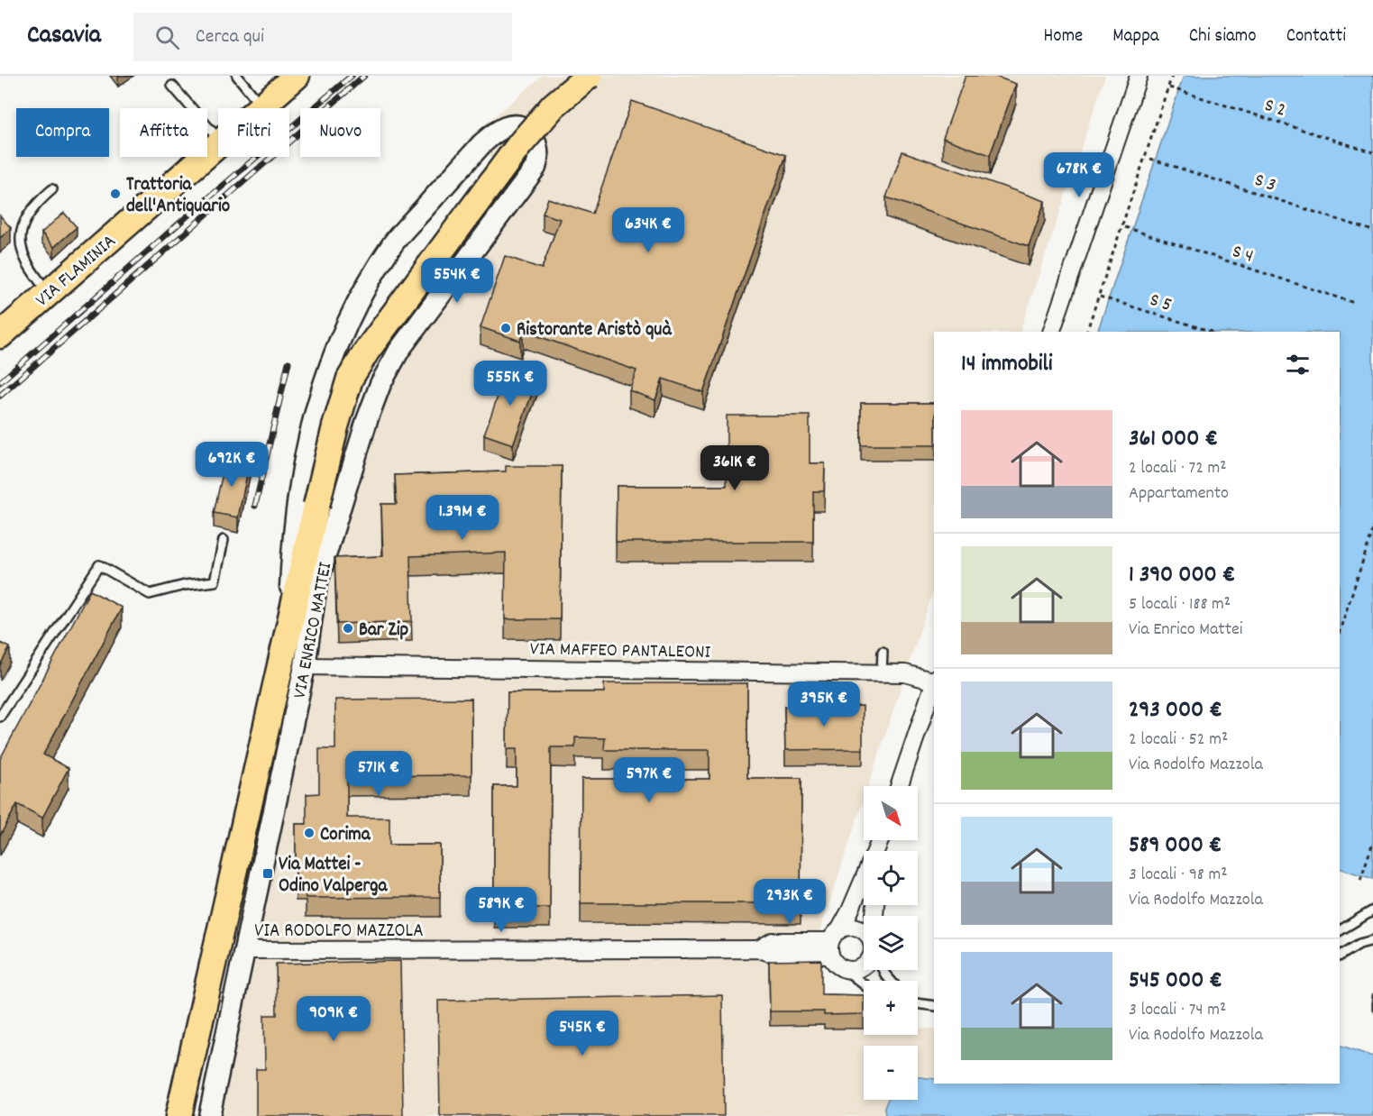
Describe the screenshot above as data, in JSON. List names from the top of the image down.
{
  "streets": {
    "main road": ["VIA FLAMINIA", "VIA ENRICO MATTEI"],
    "street": ["VIA MAFFEO PANTALEONI", "VIA RODOLFO MAZZOLA"],
    "path": [
      "S 2",
      "S 3",
      "S 4",
      "S 5"
    ]
  },
  "crossings": [
    ["VIA ENRICO MATTEI", "VIA MAFFEO PANTALEONI"],
    ["VIA ENRICO MATTEI", "VIA RODOLFO MAZZOLA"]
  ],
  "places": {
    "other": [
      "Trattoria dell'Antiquario",
      "Ristorante Aristò quà",
      "Bar Zip",
      "Corima"
    ],
    "transit": ["Via Mattei - Odino Valperga"]
  },
  "north": "bottom right",
  "page": {
    "header": "Casavia",
    "search": "Cerca qui",
    "nav": [
      "Home",
      "Mappa",
      "Chi siamo",
      "Contatti"
    ],
    "chip": [
      "Compra",
      "Affitta",
      "Filtri",
      "Nuovo"
    ],
    "price": [
      "678K €",
      "634K €",
      "554K €",
      "555K €",
      "692K €",
      "361K €",
      "1.39M €",
      "395K €",
      "571K €",
      "597K €",
      "293K €",
      "589K €",
      "909K €",
      "545K €"
    ],
    "heading": "14 immobili",
    "list": [
      {
        "name": "361 000 €",
        "note": "2 locali · 72 m² · Appartamento"
      },
      {
        "name": "1 390 000 €",
        "note": "5 locali · 188 m² · Via Enrico Mattei"
      },
      {
        "name": "293 000 €",
        "note": "2 locali · 52 m² · Via Rodolfo Mazzola"
      },
      {
        "name": "589 000 €",
        "note": "3 locali · 98 m² · Via Rodolfo Mazzola"
      },
      {
        "name": "545 000 €",
        "note": "3 locali · 74 m² · Via Rodolfo Mazzola"
      }
    ],
    "map_buttons": ["+", "−"]
  }
}
